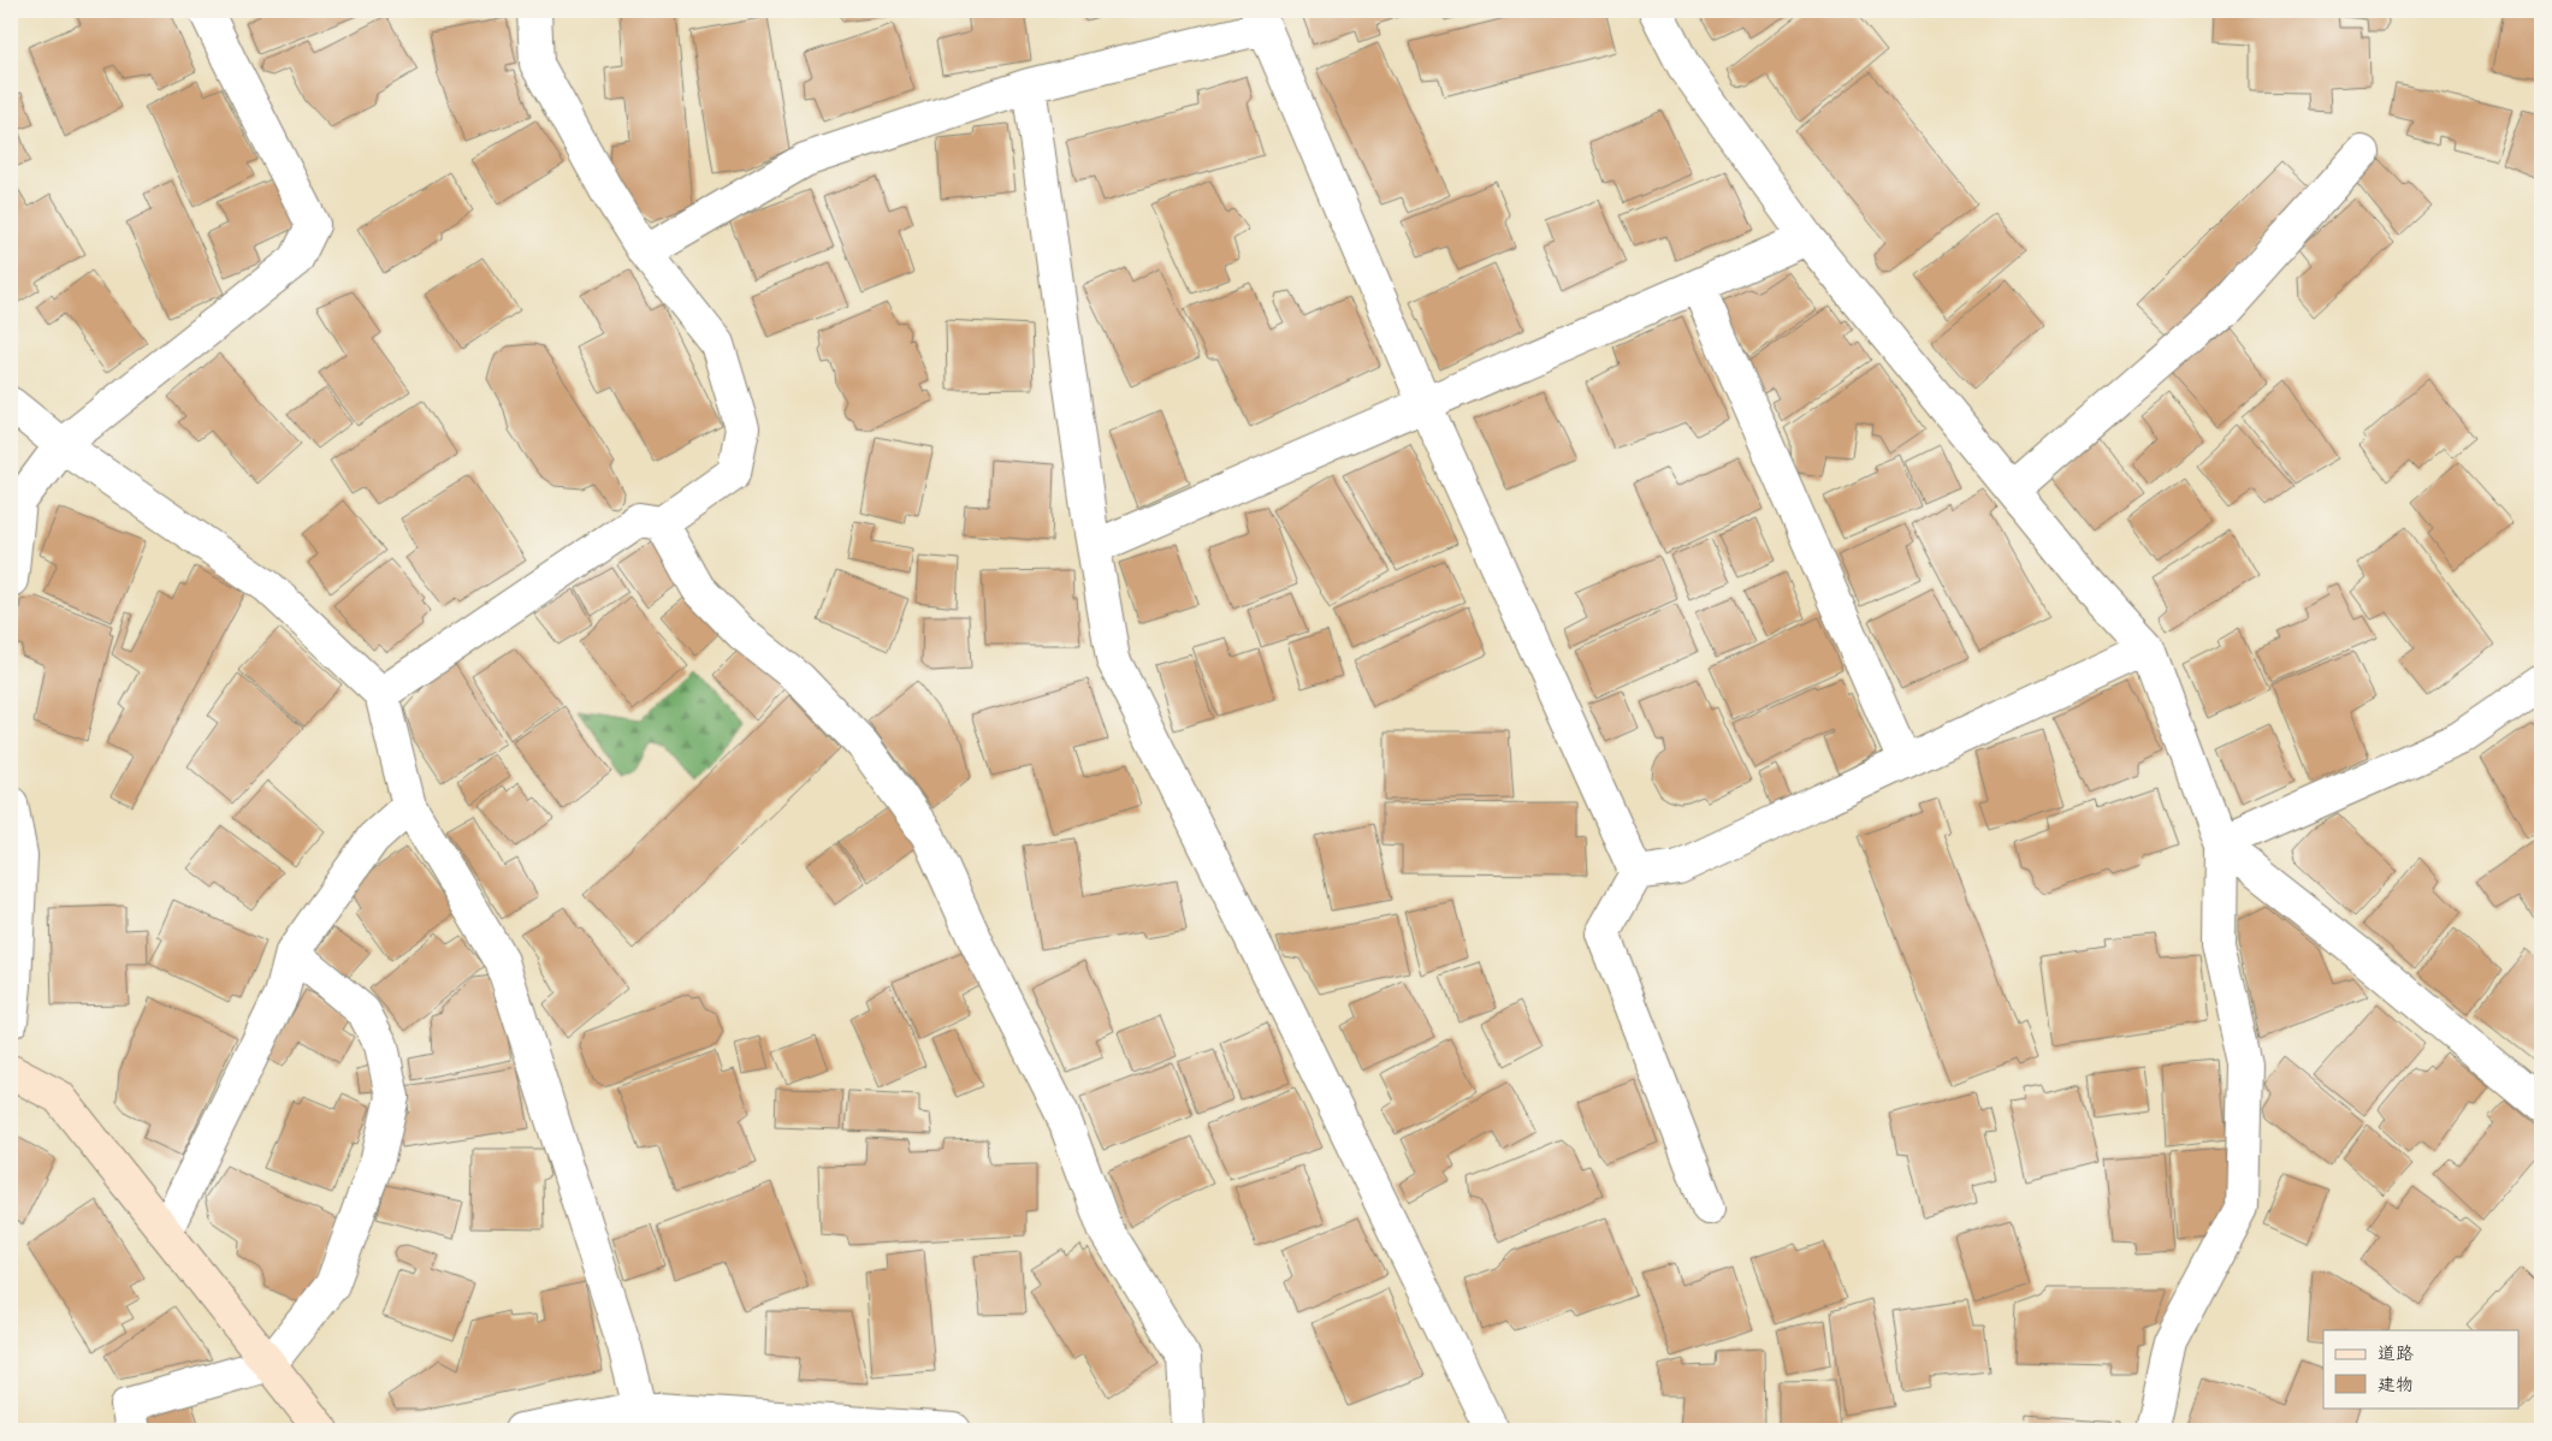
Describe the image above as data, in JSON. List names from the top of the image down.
{
  "legend": ["道路", "建物"]
}
